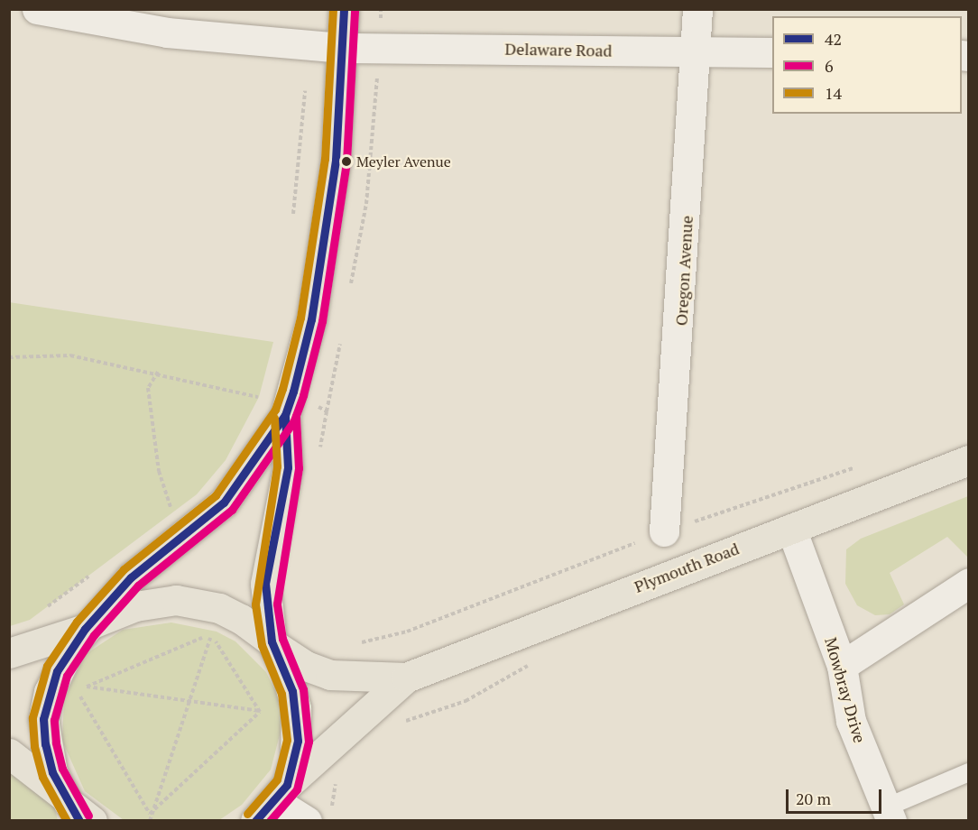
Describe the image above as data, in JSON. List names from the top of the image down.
{
  "streets": {
    "main road": ["Plymouth Road"],
    "street": ["Delaware Road", "Oregon Avenue", "Mowbray Drive"]
  },
  "crossings": [
    ["Delaware Road", "Oregon Avenue"],
    ["Plymouth Road", "Mowbray Drive"]
  ],
  "places": ["Meyler Avenue"],
  "lines": ["transit line 42", "transit line 14", "transit line 6"],
  "legend": ["42", "6", "14"],
  "scale_bar": "20 m"
}
